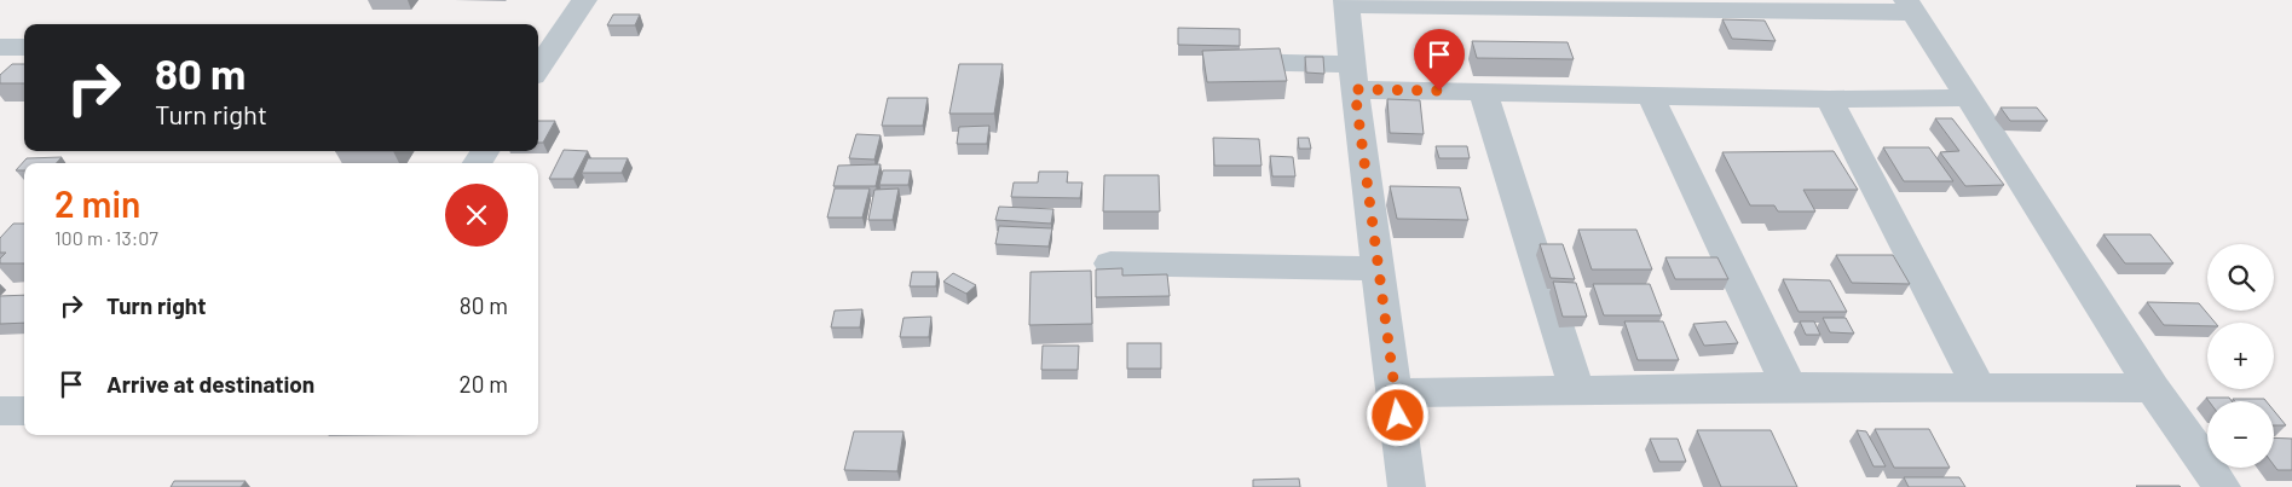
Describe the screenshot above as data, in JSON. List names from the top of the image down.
{
  "page": {
    "turn": ["80 m", "Turn right"],
    "heading": ["2 min", "100 m · 13:07"],
    "map_buttons": ["+", "−"],
    "list": [
      {
        "name": "Turn right",
        "value": "80 m"
      },
      {
        "name": "Arrive at destination",
        "value": "20 m"
      }
    ]
  }
}
